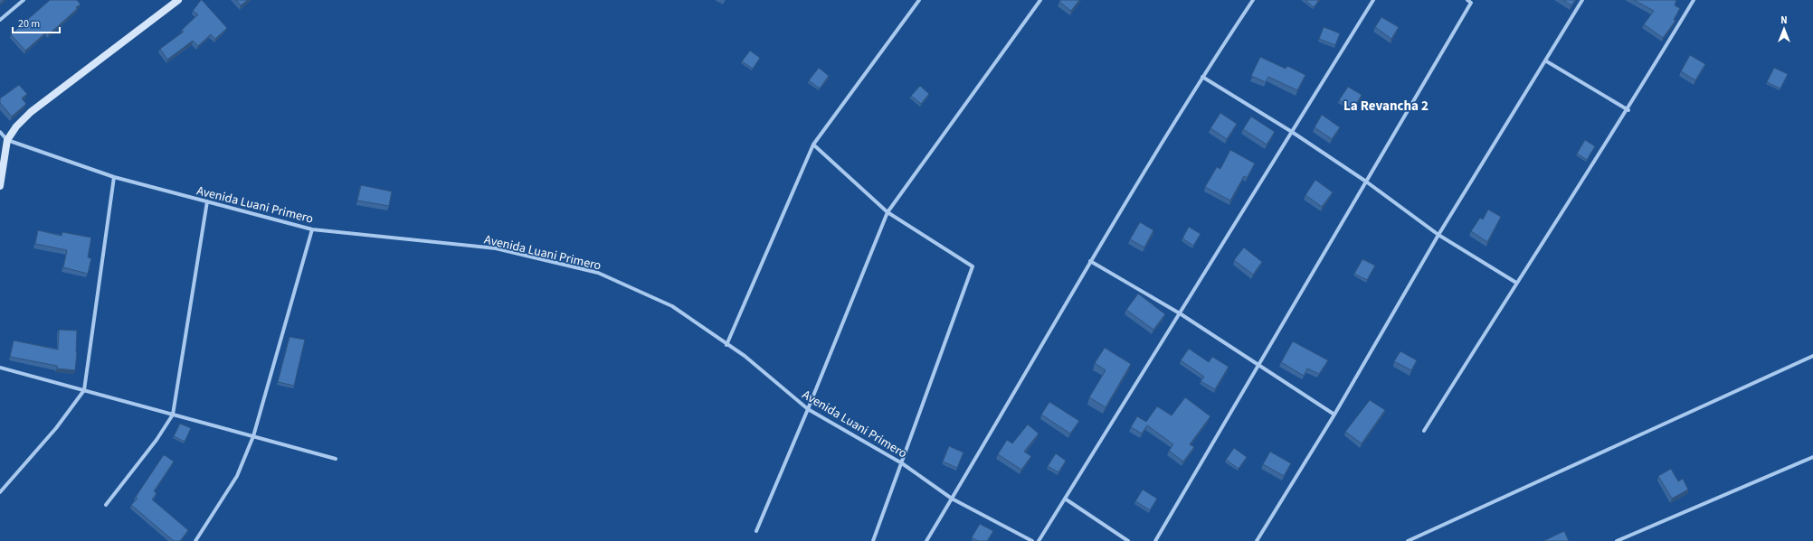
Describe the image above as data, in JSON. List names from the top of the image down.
{
  "streets": {
    "street": ["Avenida Luani Primero"]
  },
  "districts": ["La Revancha 2"],
  "scale_bar": "20 m",
  "north": "top"
}
